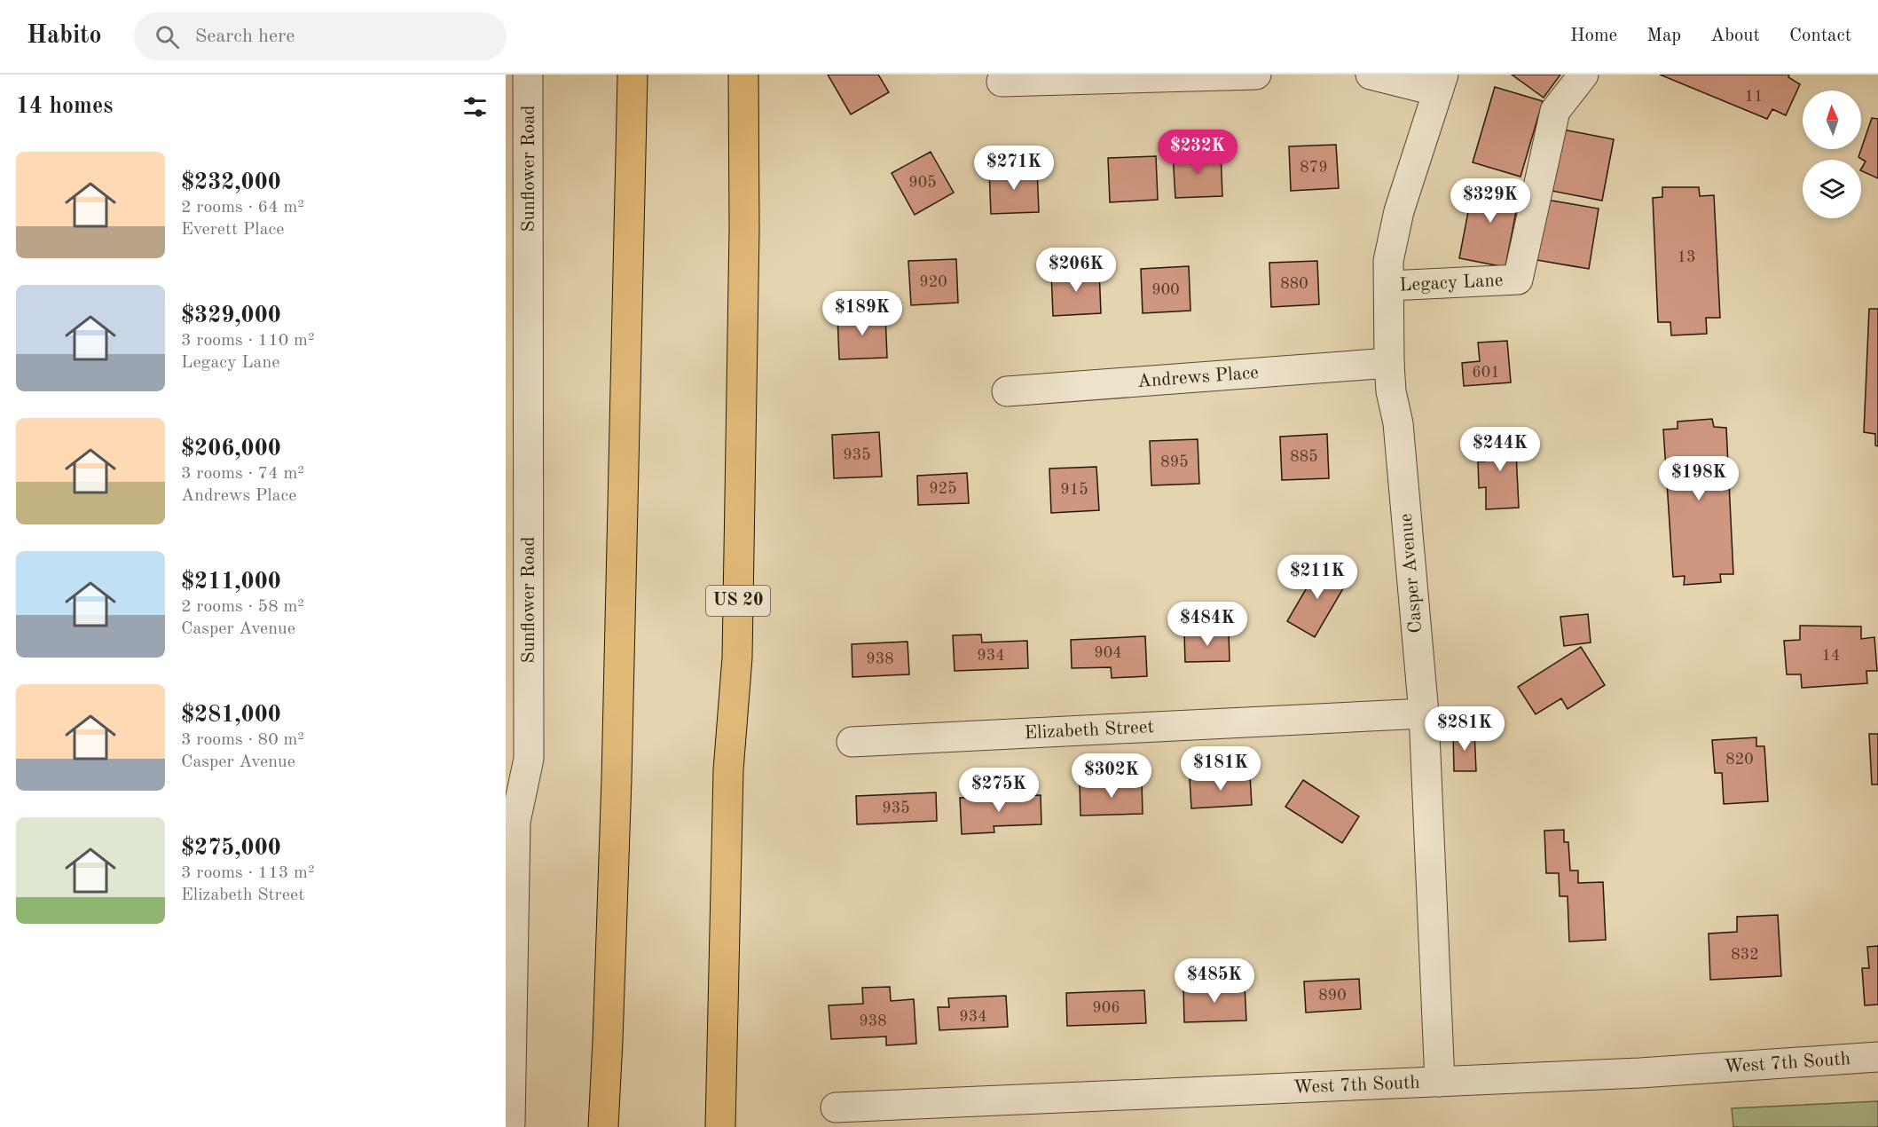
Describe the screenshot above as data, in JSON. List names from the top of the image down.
{
  "streets": {
    "highway": ["US 20"],
    "street": [
      "Sunflower Road",
      "Legacy Lane",
      "Andrews Place",
      "Casper Avenue",
      "Elizabeth Street",
      "West 7th South"
    ]
  },
  "crossings": [
    ["Legacy Lane", "Casper Avenue"],
    ["Andrews Place", "Casper Avenue"],
    ["Casper Avenue", "Elizabeth Street"],
    ["Casper Avenue", "West 7th South"]
  ],
  "house_numbers": [
    "11",
    "879",
    "905",
    "13",
    "920",
    "880",
    "900",
    "601",
    "935",
    "885",
    "895",
    "925",
    "915",
    "904",
    "934",
    "14",
    "938",
    "820",
    "935",
    "832",
    "890",
    "906",
    "934",
    "938"
  ],
  "north": "top",
  "page": {
    "header": "Habito",
    "search": "Search here",
    "nav": [
      "Home",
      "Map",
      "About",
      "Contact"
    ],
    "heading": "14 homes",
    "price": [
      "$232K",
      "$271K",
      "$329K",
      "$206K",
      "$189K",
      "$244K",
      "$198K",
      "$211K",
      "$484K",
      "$281K",
      "$181K",
      "$302K",
      "$275K",
      "$485K"
    ],
    "list": [
      {
        "name": "$232,000",
        "note": "2 rooms · 64 m² · Everett Place"
      },
      {
        "name": "$329,000",
        "note": "3 rooms · 110 m² · Legacy Lane"
      },
      {
        "name": "$206,000",
        "note": "3 rooms · 74 m² · Andrews Place"
      },
      {
        "name": "$211,000",
        "note": "2 rooms · 58 m² · Casper Avenue"
      },
      {
        "name": "$281,000",
        "note": "3 rooms · 80 m² · Casper Avenue"
      },
      {
        "name": "$275,000",
        "note": "3 rooms · 113 m² · Elizabeth Street"
      }
    ]
  }
}
